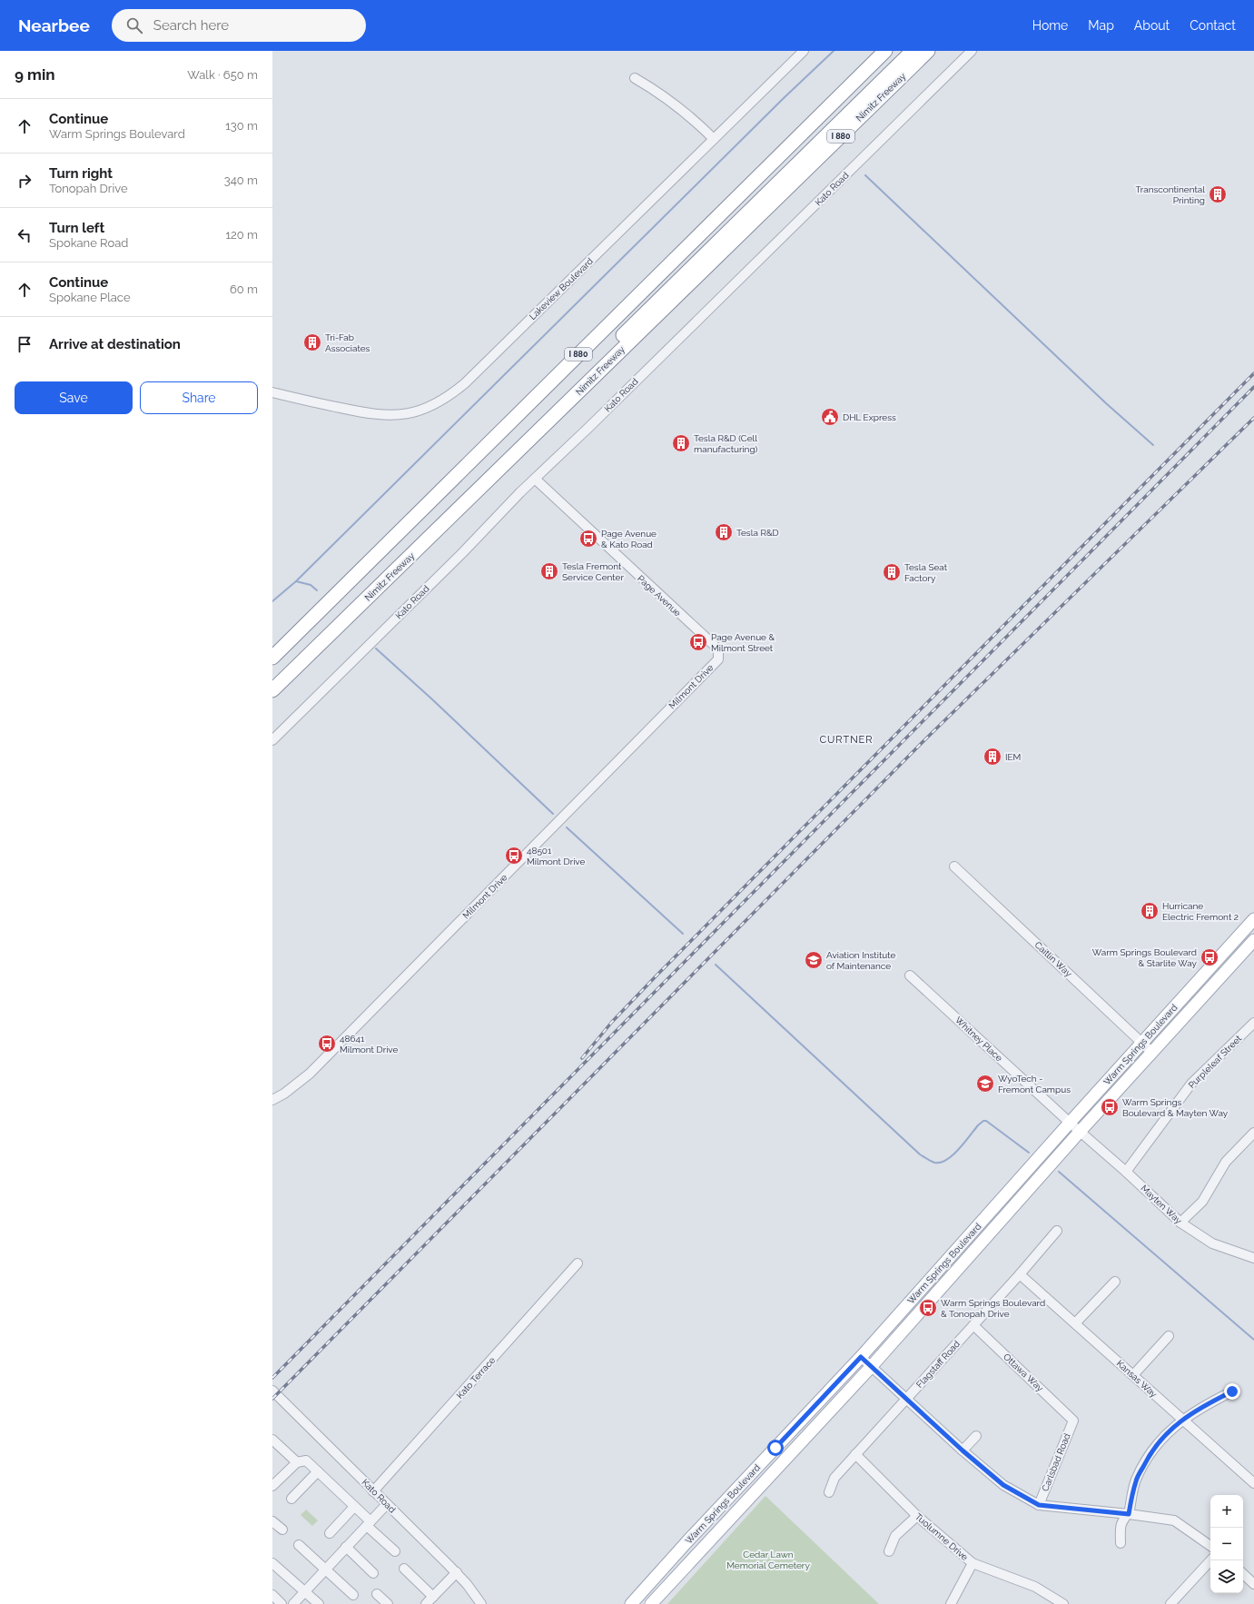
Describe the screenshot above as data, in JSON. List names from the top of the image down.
{
  "streets": {
    "highway": ["Nimitz Freeway", "I 880"],
    "main road": ["Warm Springs Boulevard"],
    "street": [
      "Kato Road",
      "Lakeview Boulevard",
      "Page Avenue",
      "Milmont Drive",
      "Caitlin Way",
      "Whitney Place",
      "Purpleleaf Street",
      "Mayten Way",
      "Flagstaff Road",
      "Ottawa Way",
      "Kato Terrace",
      "Kansas Way",
      "Carlsbad Road",
      "Tuolumne Drive"
    ]
  },
  "crossings": [
    ["Nimitz Freeway", "I 880"],
    ["Kato Road", "Page Avenue"],
    ["Kato Road", "Kato Terrace"],
    ["Page Avenue", "Milmont Drive"],
    ["Caitlin Way", "Warm Springs Boulevard"],
    ["Whitney Place", "Warm Springs Boulevard"],
    ["Whitney Place", "Mayten Way"],
    ["Warm Springs Boulevard", "Mayten Way"],
    ["Purpleleaf Street", "Mayten Way"],
    ["Flagstaff Road", "Ottawa Way"],
    ["Flagstaff Road", "Kansas Way"],
    ["Flagstaff Road", "Tuolumne Drive"],
    ["Ottawa Way", "Carlsbad Road"]
  ],
  "districts": ["CURTNER"],
  "parks": ["Cedar Lawn Memorial Cemetery"],
  "places": {
    "building": [
      "Transcontinental Printing",
      "Tri-Fab Associates",
      "Tesla R&D (Cell manufacturing)",
      "Tesla R&D",
      "Tesla Fremont Service Center",
      "Tesla Seat Factory",
      "IEM",
      "Hurricane Electric Fremont 2"
    ],
    "public building": ["DHL Express"],
    "bus stop": [
      "Page Avenue & Kato Road",
      "Page Avenue & Milmont Street",
      "48501 Milmont Drive",
      "Warm Springs Boulevard & Starlite Way",
      "48641 Milmont Drive",
      "Warm Springs Boulevard & Mayten Way",
      "Warm Springs Boulevard & Tonopah Drive"
    ],
    "school or university": ["Aviation Institute of Maintenance", "WyoTech - Fremont Campus"]
  },
  "page": {
    "header": "Nearbee",
    "search": "Search here",
    "nav": [
      "Home",
      "Map",
      "About",
      "Contact"
    ],
    "heading": ["9 min", "Walk · 650 m"],
    "list": [
      ["Continue", "Warm Springs Boulevard", "130 m"],
      ["Turn right", "Tonopah Drive", "340 m"],
      ["Turn left", "Spokane Road", "120 m"],
      ["Continue", "Spokane Place", "60 m"],
      "Arrive at destination"
    ],
    "buttons": ["Save", "Share"],
    "map_buttons": ["+", "−"]
  }
}
